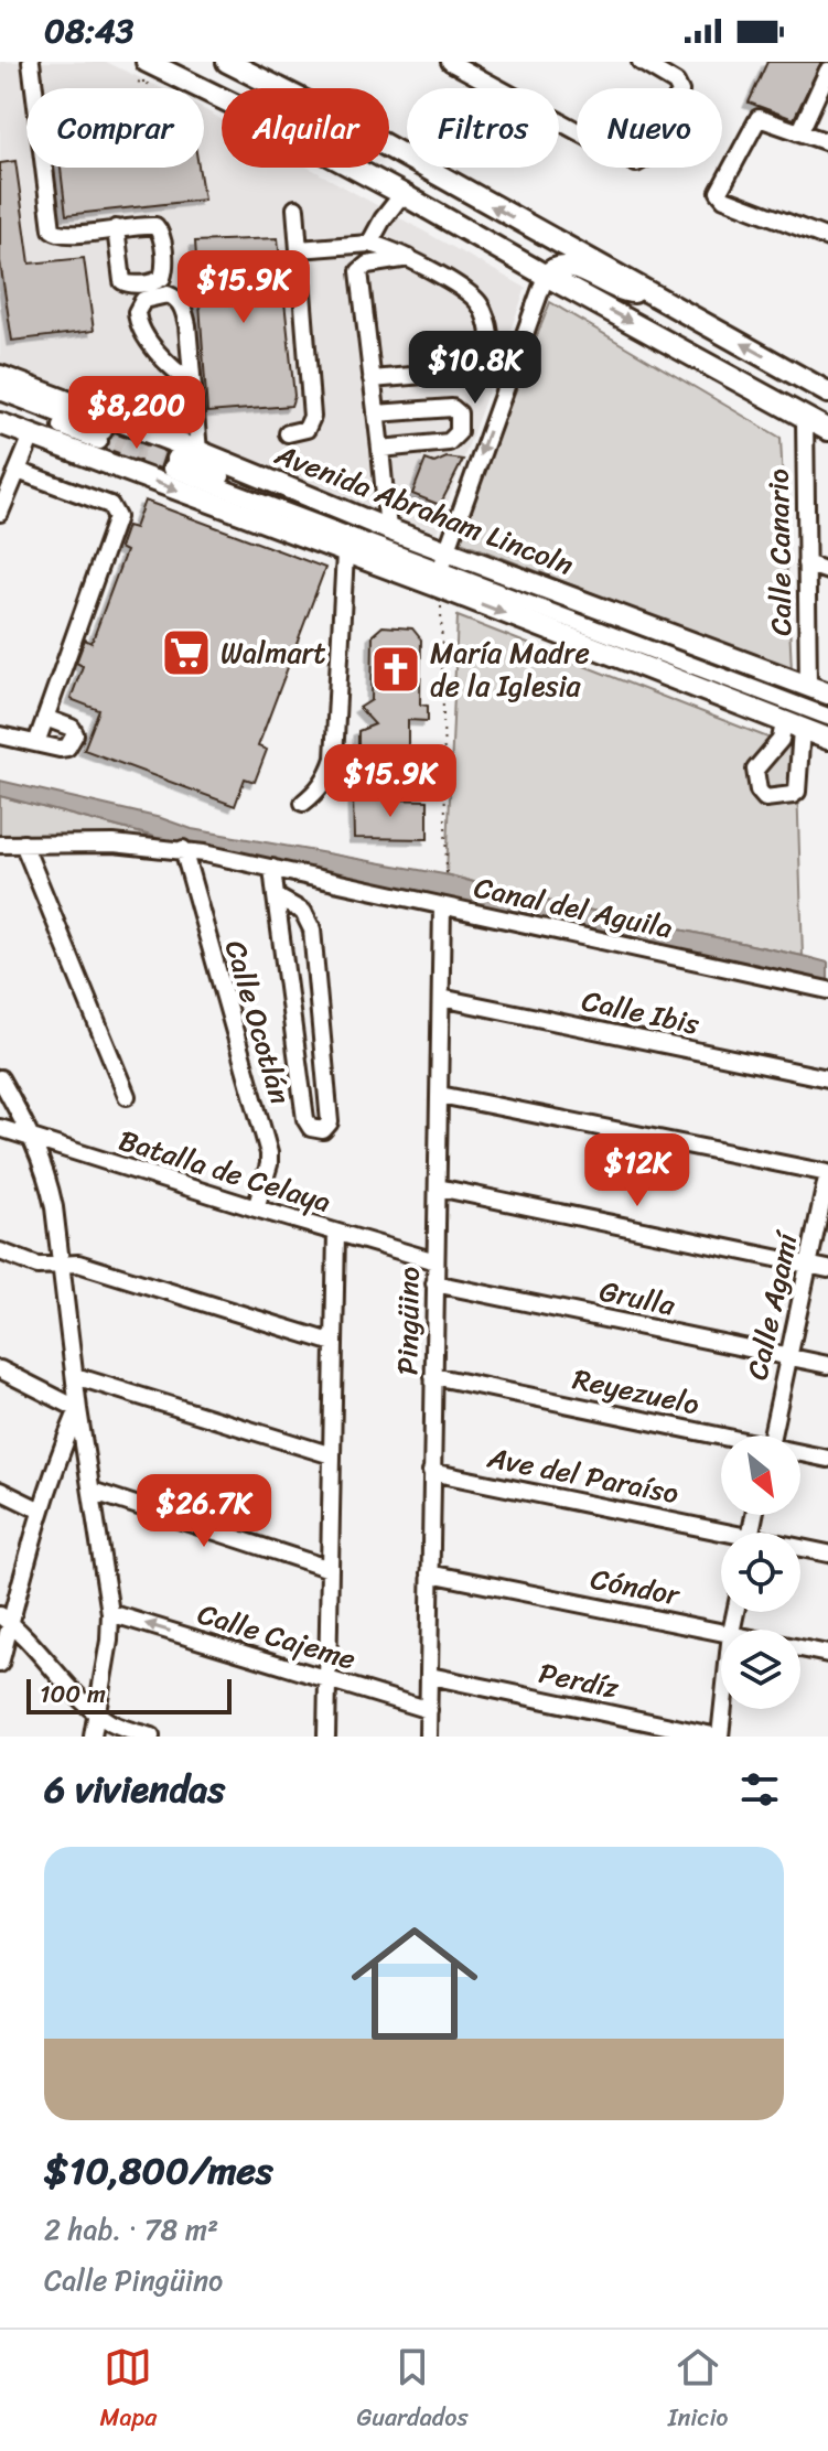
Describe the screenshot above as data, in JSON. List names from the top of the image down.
{
  "streets": {
    "main road": ["Avenida Abraham Lincoln"],
    "street": [
      "Calle Canario",
      "Canal del Aguila",
      "Calle Ibis",
      "Calle Ocotlán",
      "Batalla de Celaya",
      "Grulla",
      "Calle Agamí",
      "Pingüino",
      "Reyezuelo",
      "Ave del Paraíso",
      "Cóndor",
      "Calle Cajeme",
      "Perdíz"
    ]
  },
  "crossings": [
    ["Avenida Abraham Lincoln", "Calle Canario"],
    ["Canal del Aguila", "Calle Ocotlán"],
    ["Canal del Aguila", "Pingüino"],
    ["Calle Ibis", "Pingüino"],
    ["Calle Ocotlán", "Batalla de Celaya"],
    ["Batalla de Celaya", "Pingüino"],
    ["Grulla", "Calle Agamí"],
    ["Grulla", "Pingüino"],
    ["Pingüino", "Reyezuelo"],
    ["Pingüino", "Ave del Paraíso"],
    ["Pingüino", "Cóndor"],
    ["Pingüino", "Calle Cajeme"],
    ["Pingüino", "Perdíz"]
  ],
  "places": {
    "supermarket": ["Walmart"],
    "church": ["María Madre de la Iglesia"]
  },
  "scale_bar": "100 m",
  "north": "bottom right",
  "page": {
    "status": "08:43",
    "chip": [
      "Comprar",
      "Alquilar",
      "Filtros",
      "Nuevo"
    ],
    "price": [
      "$15.9K",
      "$10.8K",
      "$8,200",
      "$15.9K",
      "$12K",
      "$26.7K"
    ],
    "scale": "100 m",
    "heading": "6 viviendas",
    "list": [
      {
        "name": "$10,800/mes",
        "note": "2 hab. · 78 m² · Calle Pingüino"
      }
    ],
    "tabs": ["Mapa", "Guardados", "Inicio"]
  }
}
